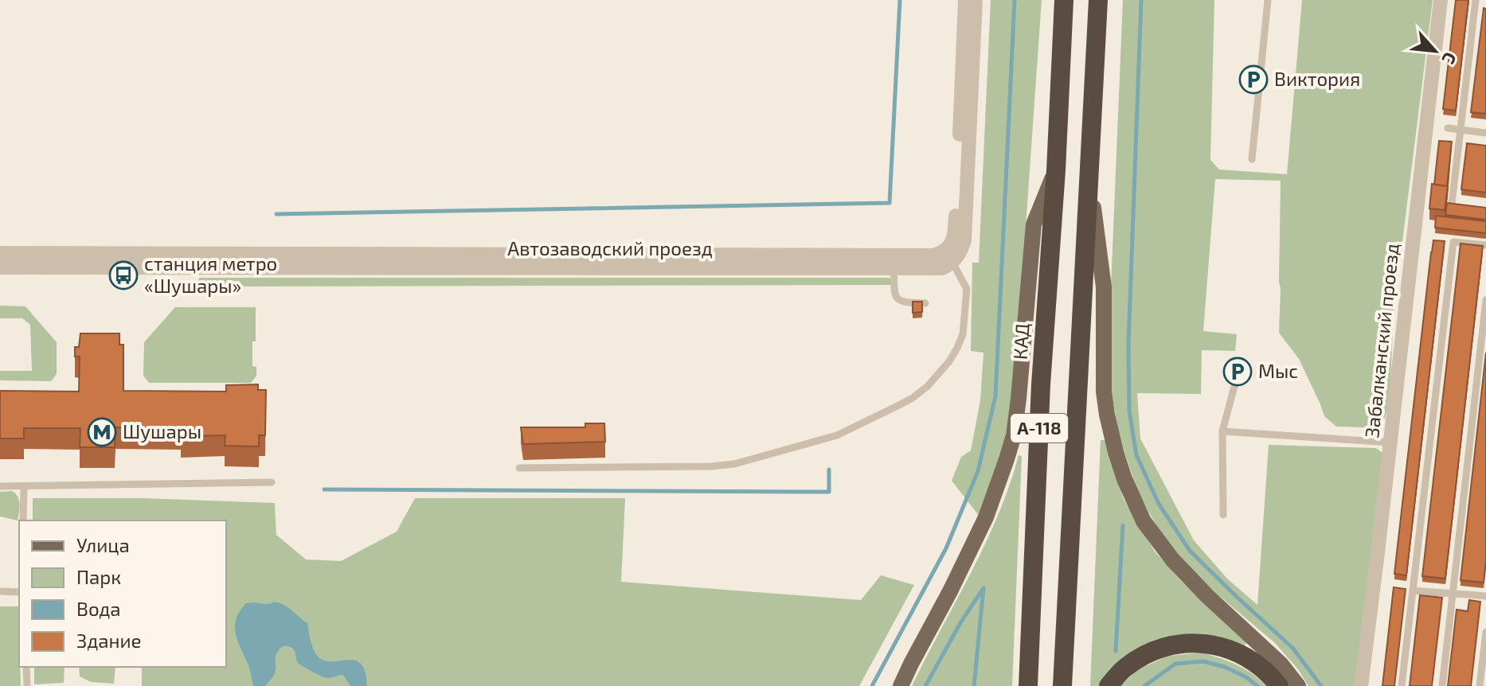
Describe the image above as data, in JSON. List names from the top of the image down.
{
  "streets": {
    "highway": ["КАД", "А-118"],
    "street": ["Автозаводский проезд", "Забалканский проезд"]
  },
  "places": {
    "parking": ["Виктория", "Мыс"],
    "bus stop": ["станция метро «Шушары»"],
    "metro station": ["Шушары"]
  },
  "legend": [
    "Улица",
    "Парк",
    "Вода",
    "Здание"
  ],
  "north": "bottom right"
}
